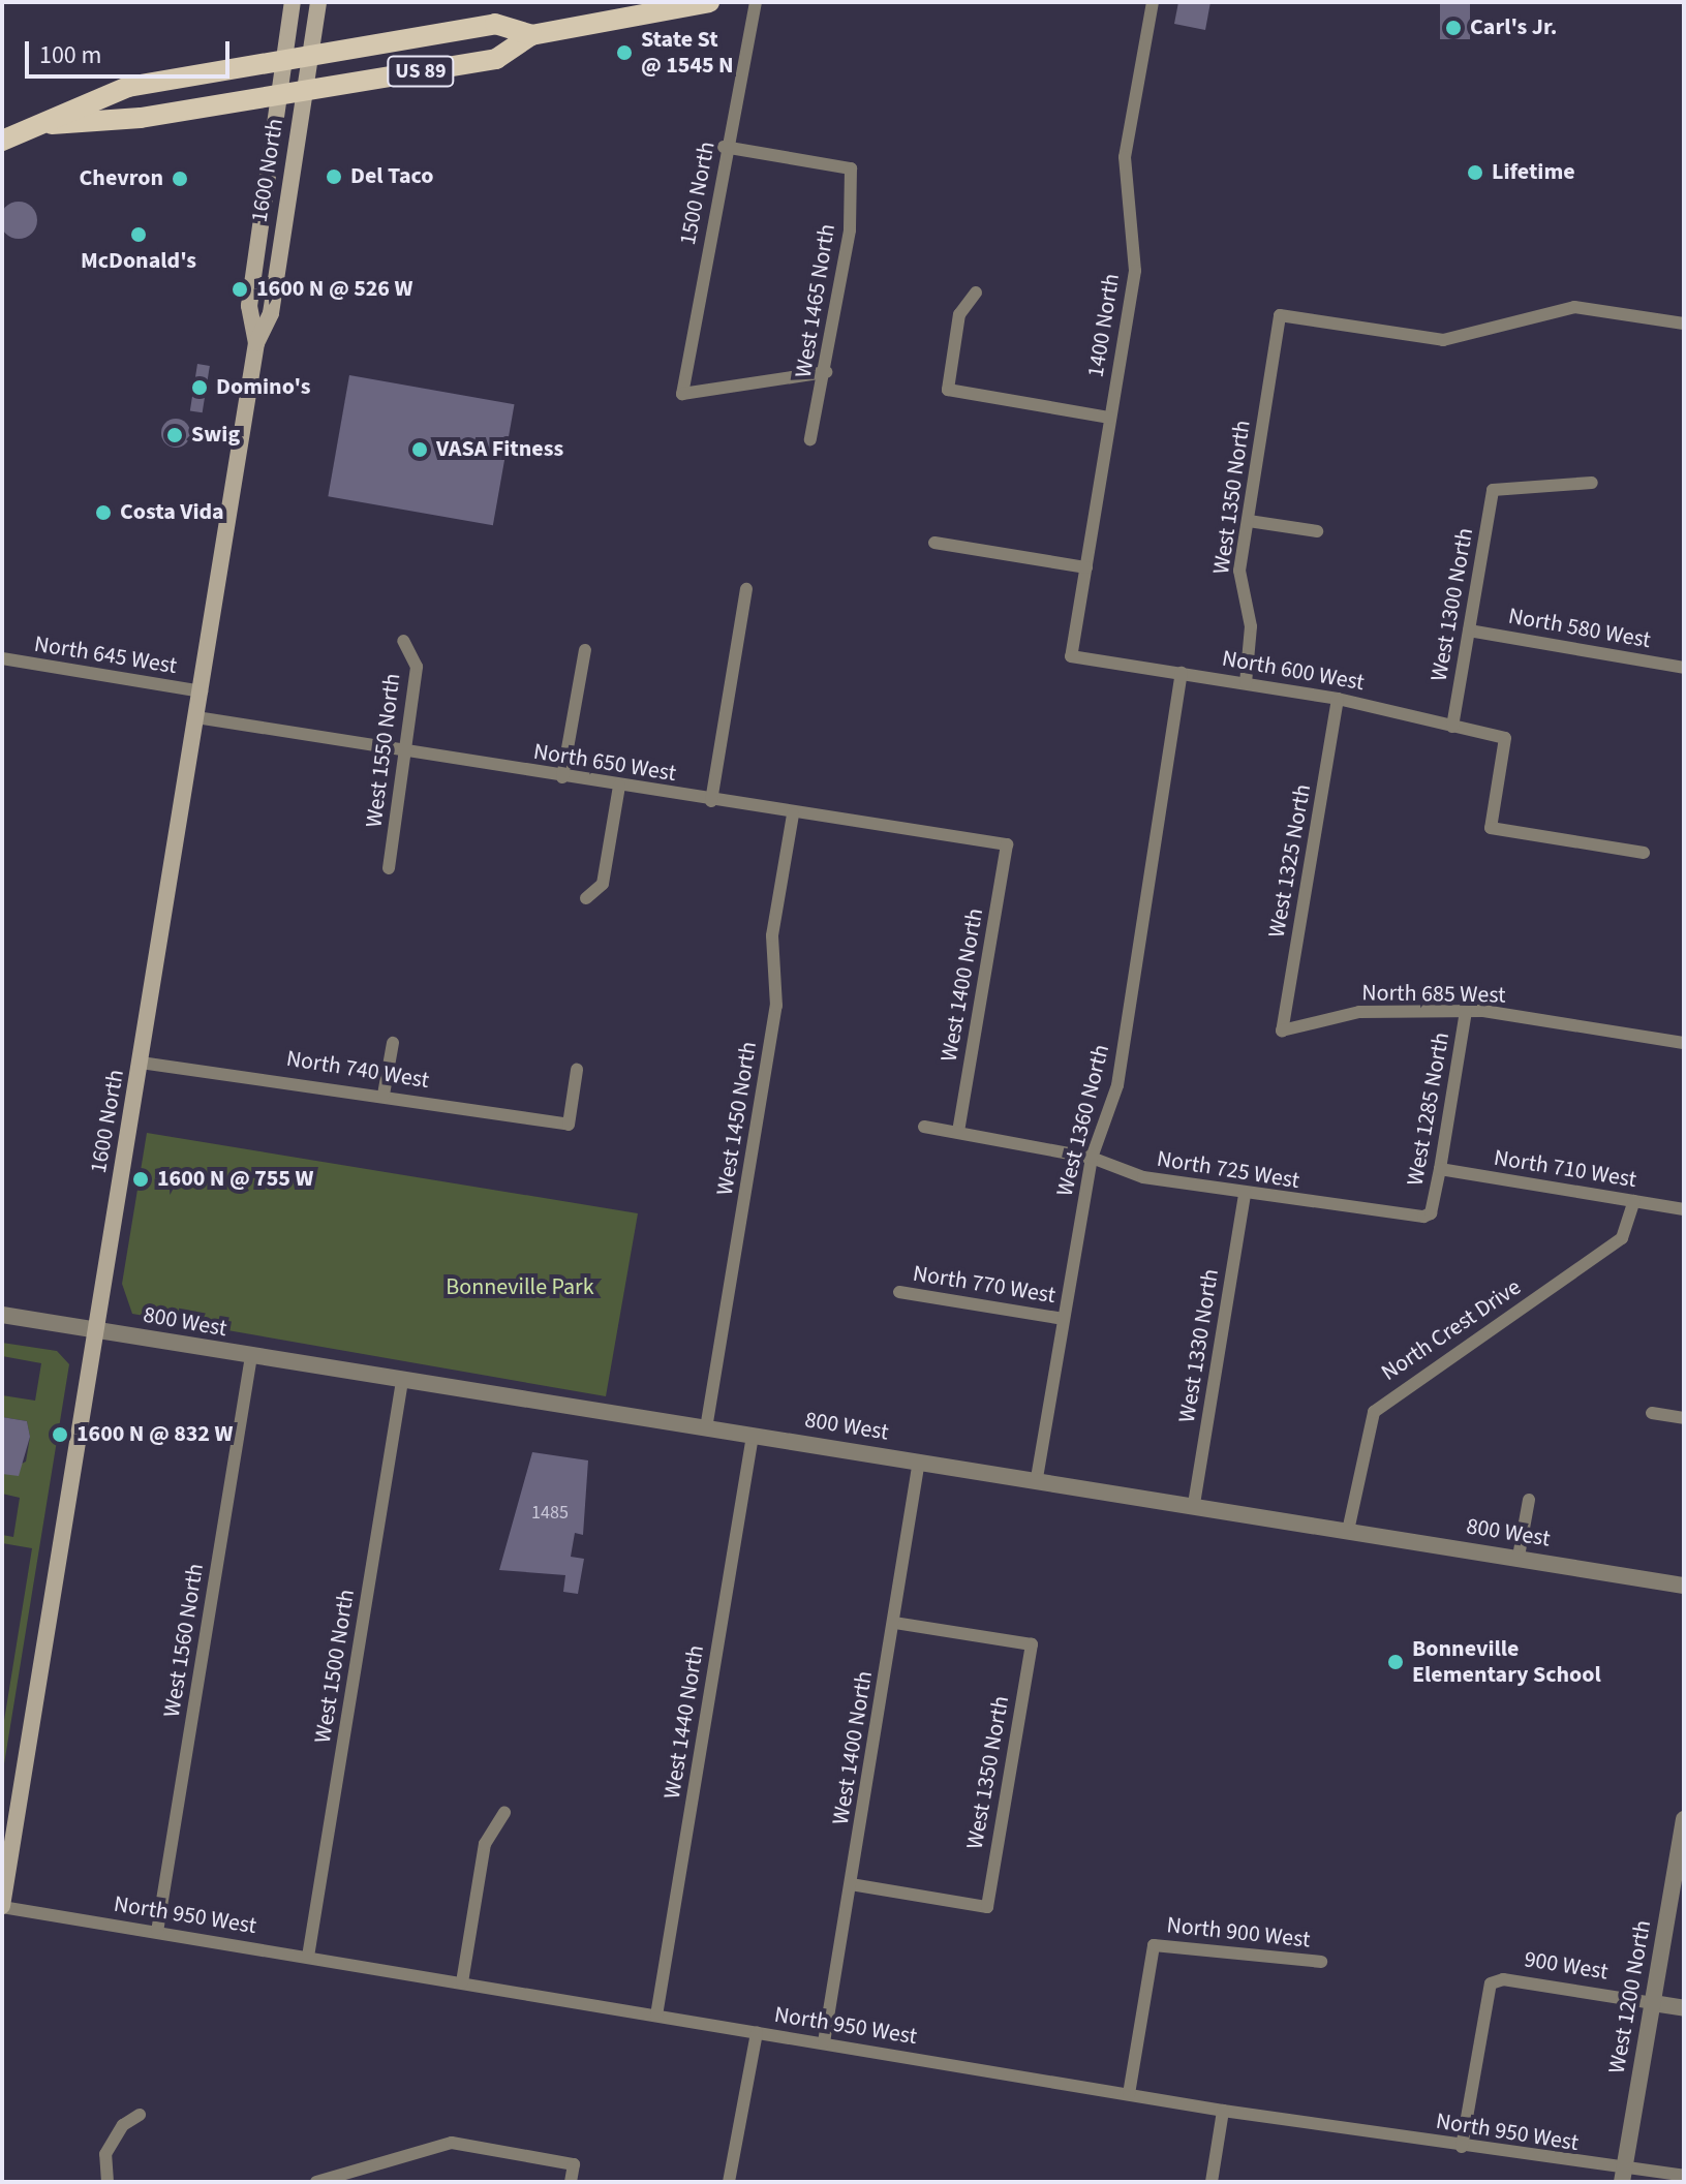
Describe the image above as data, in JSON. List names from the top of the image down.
{
  "streets": {
    "main road": ["US 89", "1600 North"],
    "street": [
      "1500 North",
      "West 1465 North",
      "1400 North",
      "West 1350 North",
      "West 1300 North",
      "North 580 West",
      "North 645 West",
      "North 600 West",
      "West 1550 North",
      "North 650 West",
      "West 1325 North",
      "West 1400 North",
      "North 685 West",
      "North 740 West",
      "West 1285 North",
      "West 1450 North",
      "West 1360 North",
      "North 710 West",
      "North 725 West",
      "North 770 West",
      "800 West",
      "North Crest Drive",
      "West 1330 North",
      "West 1560 North",
      "West 1500 North",
      "West 1440 North",
      "North 950 West",
      "North 900 West",
      "900 West",
      "West 1200 North"
    ]
  },
  "crossings": [
    ["US 89", "1600 North"],
    ["1600 North", "North 645 West"],
    ["1600 North", "North 650 West"],
    ["1600 North", "North 740 West"],
    ["1600 North", "800 West"],
    ["1600 North", "North 950 West"],
    ["1500 North", "West 1465 North"],
    ["1400 North", "North 600 West"],
    ["West 1350 North", "North 600 West"],
    ["West 1350 North", "West 1400 North"],
    ["West 1300 North", "North 580 West"],
    ["West 1300 North", "North 600 West"],
    ["North 600 West", "West 1325 North"],
    ["North 600 West", "West 1360 North"],
    ["West 1550 North", "North 650 West"],
    ["North 650 West", "West 1400 North"],
    ["North 650 West", "West 1450 North"],
    ["West 1325 North", "North 685 West"],
    ["West 1400 North", "North 725 West"],
    ["West 1400 North", "800 West"],
    ["West 1400 North", "North 950 West"],
    ["North 685 West", "West 1285 North"],
    ["West 1285 North", "North 710 West"],
    ["West 1285 North", "North 725 West"],
    ["West 1450 North", "800 West"],
    ["West 1360 North", "North 725 West"],
    ["West 1360 North", "North 770 West"],
    ["West 1360 North", "800 West"],
    ["North 710 West", "North Crest Drive"],
    ["North 725 West", "West 1330 North"],
    ["800 West", "North Crest Drive"],
    ["800 West", "West 1330 North"],
    ["800 West", "West 1560 North"],
    ["800 West", "West 1500 North"],
    ["800 West", "West 1440 North"],
    ["West 1560 North", "North 950 West"],
    ["West 1500 North", "North 950 West"],
    ["West 1440 North", "North 950 West"],
    ["North 950 West", "North 900 West"],
    ["North 950 West", "900 West"],
    ["North 950 West", "West 1200 North"],
    ["900 West", "West 1200 North"]
  ],
  "parks": ["Bonneville Park"],
  "places": [
    "Carl's Jr.",
    "State St @ 1545 N",
    "Lifetime",
    "Del Taco",
    "Chevron",
    "McDonald's",
    "1600 N @ 526 W",
    "Domino's",
    "Swig",
    "VASA Fitness",
    "Costa Vida",
    "1600 N @ 755 W",
    "1600 N @ 832 W",
    "Bonneville Elementary School"
  ],
  "house_numbers": ["1485"],
  "scale_bar": "100 m"
}
